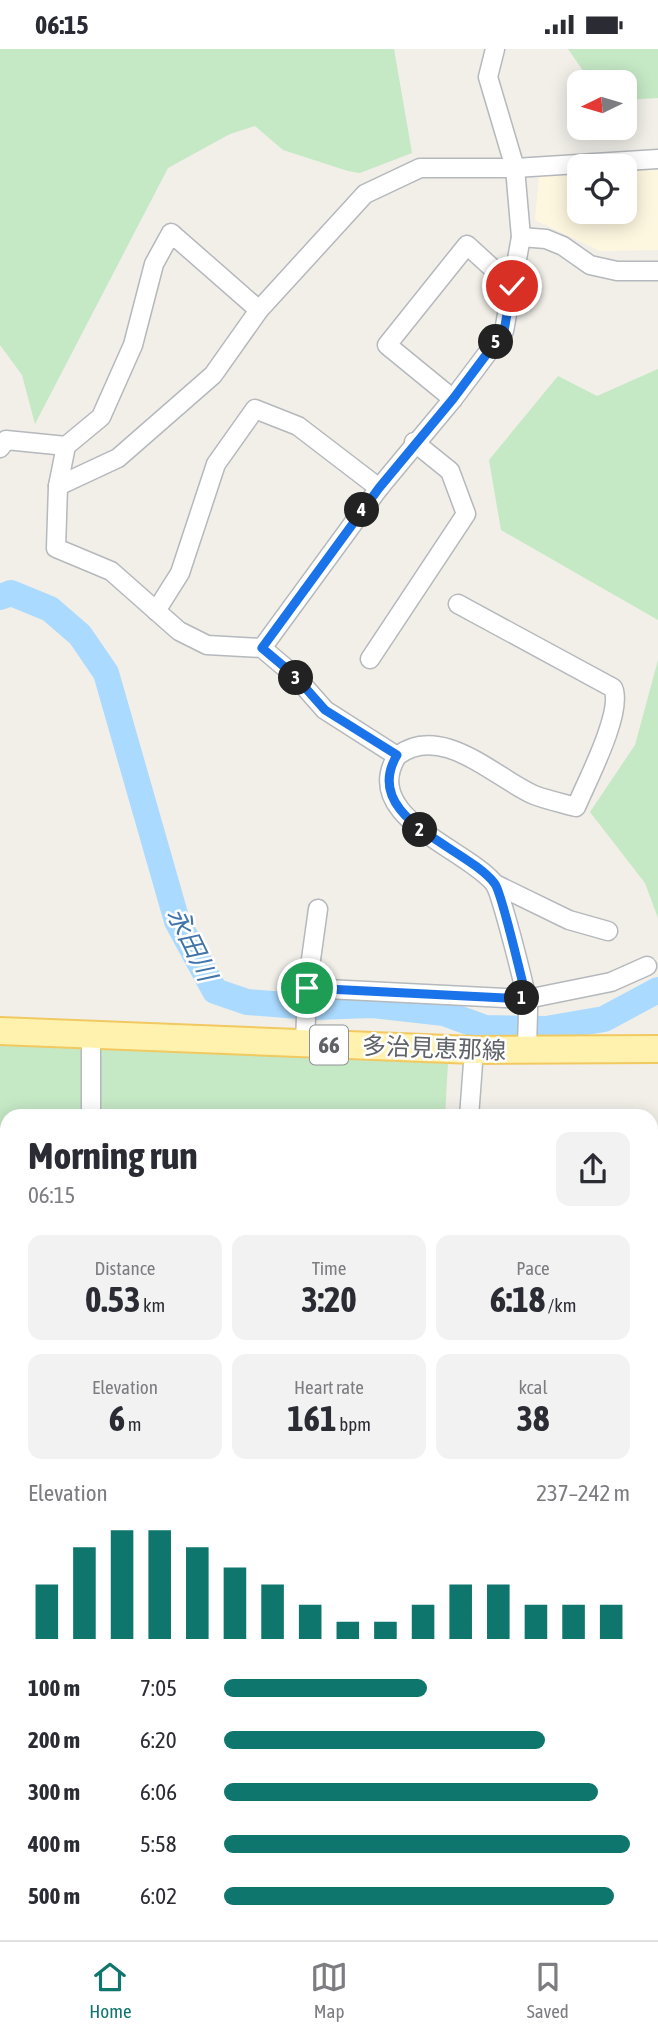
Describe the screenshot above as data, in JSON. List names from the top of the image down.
{
  "streets": {
    "main road": ["66", "多治見恵那線"]
  },
  "water": ["永田川"],
  "north": "left",
  "page": {
    "status": "06:15",
    "pins": [
      "5",
      "4",
      "3",
      "2",
      "1"
    ],
    "heading": ["Morning run", "06:15"],
    "stats": [
      ["Distance", "0.53 km"],
      ["Time", "3:20"],
      ["Pace", "6:18 /km"],
      ["Elevation", "6 m"],
      ["Heart rate", "161 bpm"],
      ["kcal", "38"]
    ],
    "chart": ["Elevation", "237–242 m"],
    "list": [
      {
        "name": "100 m",
        "note": "7:05"
      },
      {
        "name": "200 m",
        "note": "6:20"
      },
      {
        "name": "300 m",
        "note": "6:06"
      },
      {
        "name": "400 m",
        "note": "5:58"
      },
      {
        "name": "500 m",
        "note": "6:02"
      }
    ],
    "tabs": ["Home", "Map", "Saved"]
  }
}
